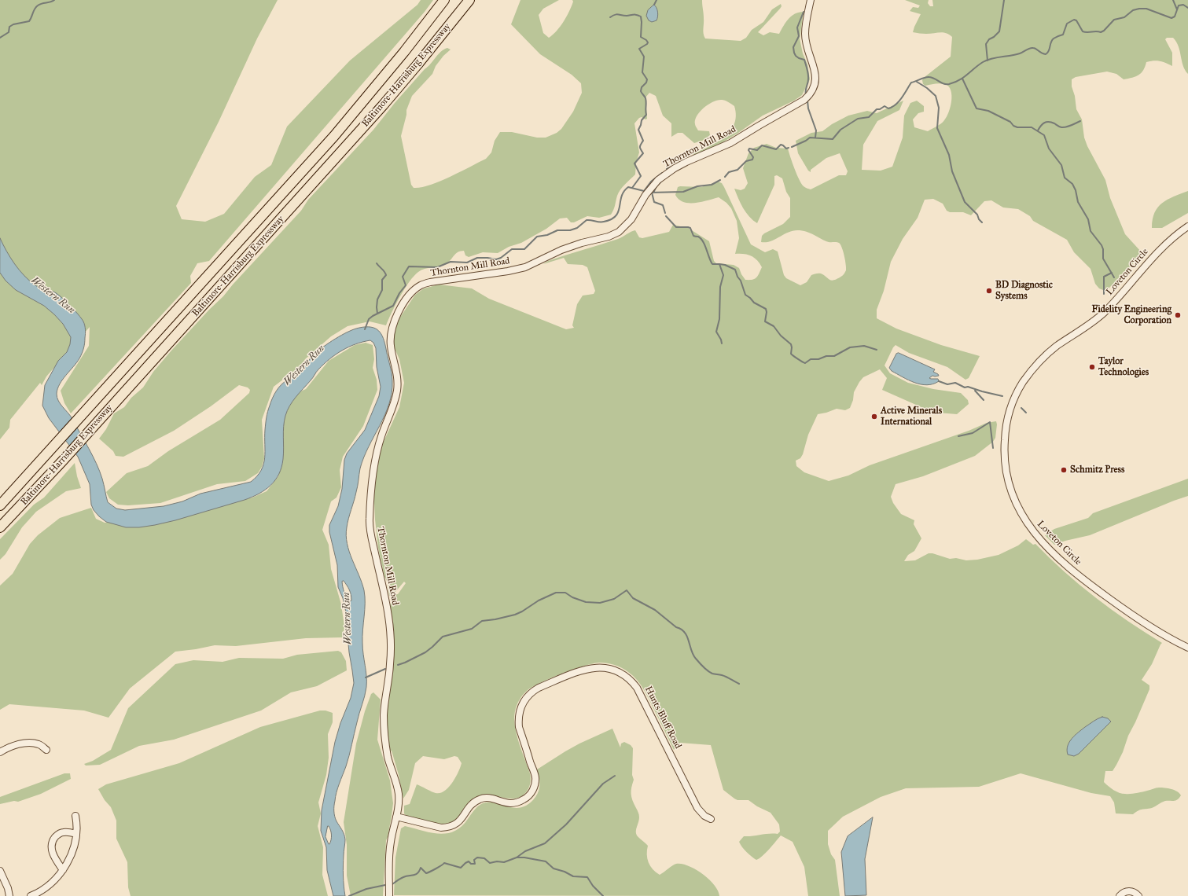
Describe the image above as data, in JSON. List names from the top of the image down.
{
  "streets": {
    "highway": ["Baltimore-Harrisburg Expressway"],
    "street": ["Thornton Mill Road", "Loveton Circle", "Hunts Bluff Road"]
  },
  "crossings": [
    ["Thornton Mill Road", "Hunts Bluff Road"]
  ],
  "water": ["Western Run"],
  "places": [
    "BD Diagnostic Systems",
    "Fidelity Engineering Corporation",
    "Taylor Technologies",
    "Active Minerals International",
    "Schmitz Press"
  ]
}
